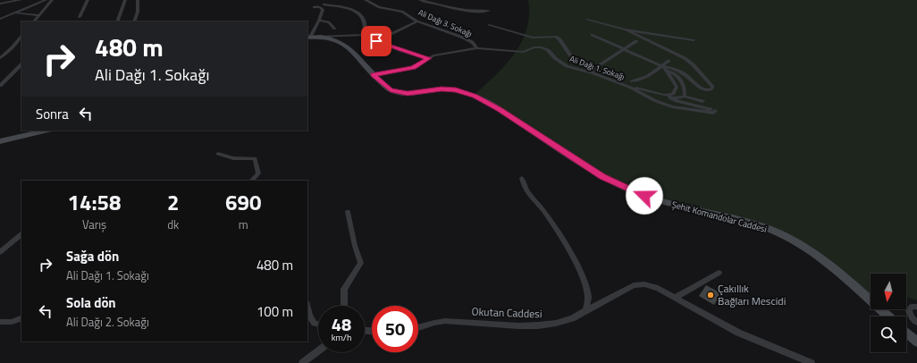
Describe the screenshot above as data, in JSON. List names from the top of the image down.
{
  "streets": {
    "main road": ["Şehit Komandolar Caddesi"],
    "street": ["Ali Dağı 3. Sokağı", "Ali Dağı 1. Sokağı", "Okutan Caddesi"]
  },
  "crossings": [
    ["Ali Dağı 3. Sokağı", "Ali Dağı 1. Sokağı"],
    ["Ali Dağı 1. Sokağı", "Şehit Komandolar Caddesi"]
  ],
  "places": ["Çakıllık Bağları Mescidi"],
  "north": "bottom",
  "page": {
    "turn": ["480 m", "Ali Dağı 1. Sokağı"],
    "then": "Sonra",
    "eta": [
      "14:58",
      "Varış",
      "2",
      "dk",
      "690",
      "m"
    ],
    "list": [
      {
        "name": "Sağa dön",
        "note": "Ali Dağı 1. Sokağı",
        "value": "480 m"
      },
      {
        "name": "Sola dön",
        "note": "Ali Dağı 2. Sokağı",
        "value": "100 m"
      }
    ],
    "speed": "48 km/h",
    "limit": "50"
  }
}
